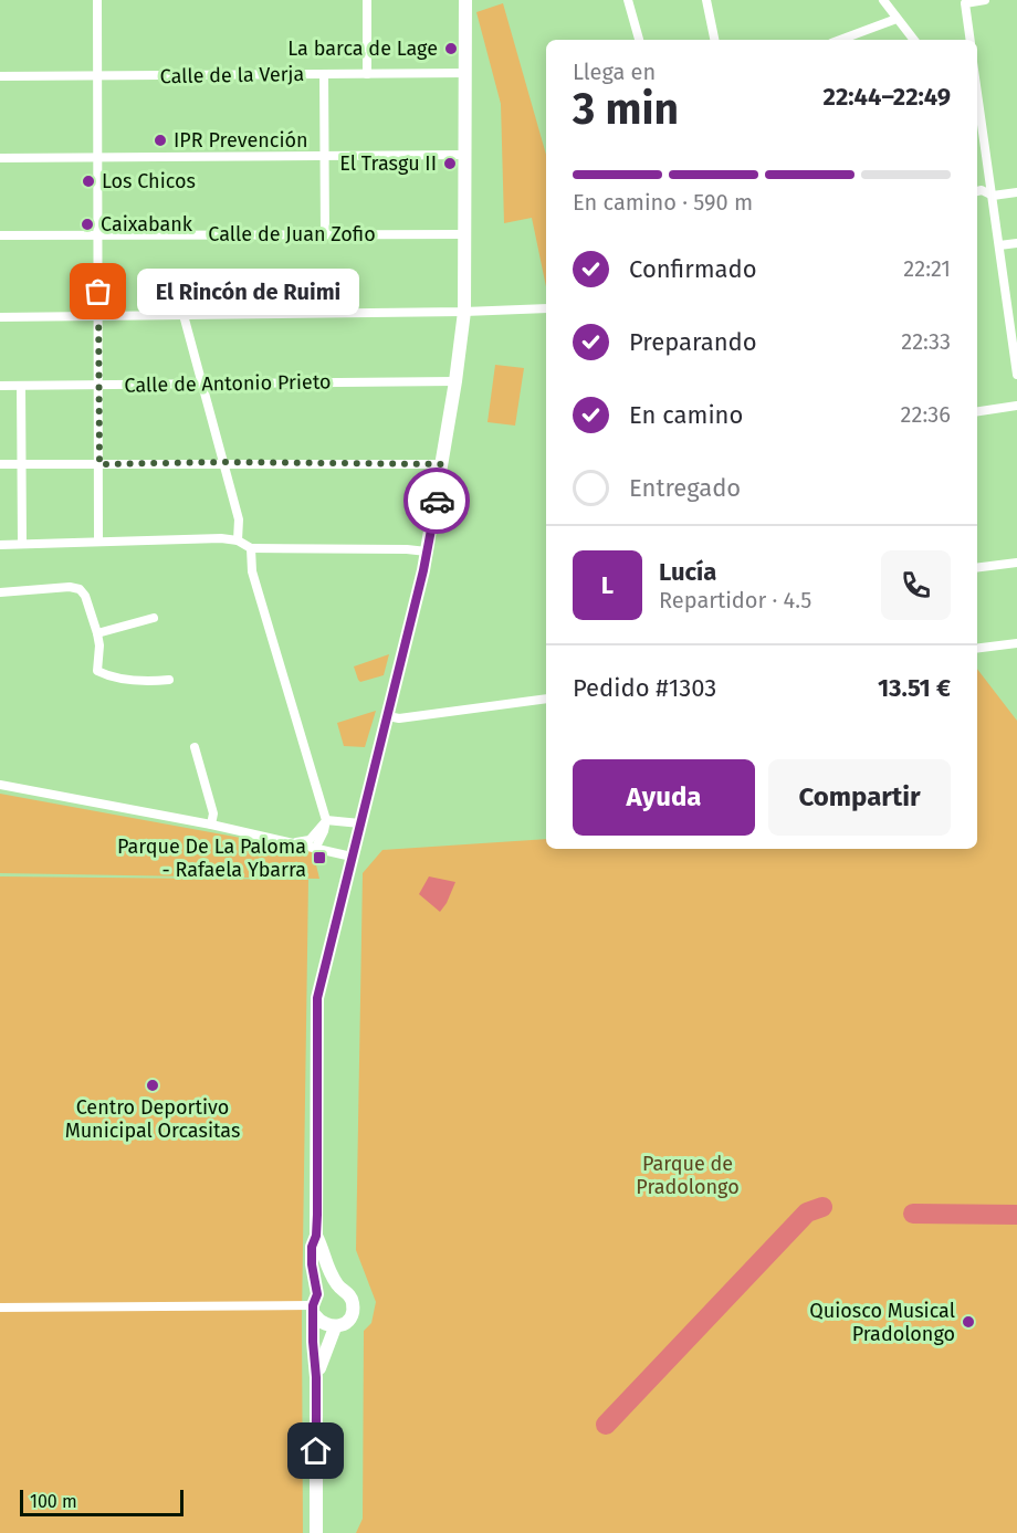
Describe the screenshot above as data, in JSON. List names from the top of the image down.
{
  "streets": {
    "street": ["Calle de la Verja", "Calle de Juan Zofio", "Calle de Antonio Prieto"]
  },
  "parks": ["Parque de Pradolongo"],
  "places": {
    "other": [
      "La barca de Lage",
      "IPR Prevención",
      "El Trasgu II",
      "Los Chicos",
      "Caixabank",
      "El Rincón de Ruimi",
      "Centro Deportivo Municipal Orcasitas",
      "Quiosco Musical Pradolongo"
    ],
    "transit": ["Parque De La Paloma - Rafaela Ybarra"]
  },
  "scale_bar": "100 m",
  "page": {
    "heading": ["3 min", "Llega en", "22:44–22:49"],
    "panel": [
      "Lucía",
      "Repartidor · 4.5",
      "Pedido #1303",
      "13.51 €"
    ],
    "bar": "En camino · 590 m",
    "list": [
      ["Confirmado", "22:21"],
      ["Preparando", "22:33"],
      ["En camino", "22:36"],
      "Entregado"
    ],
    "bubble": "El Rincón de Ruimi",
    "round": "L",
    "buttons": ["Ayuda", "Compartir"],
    "scale": "100 m"
  }
}
